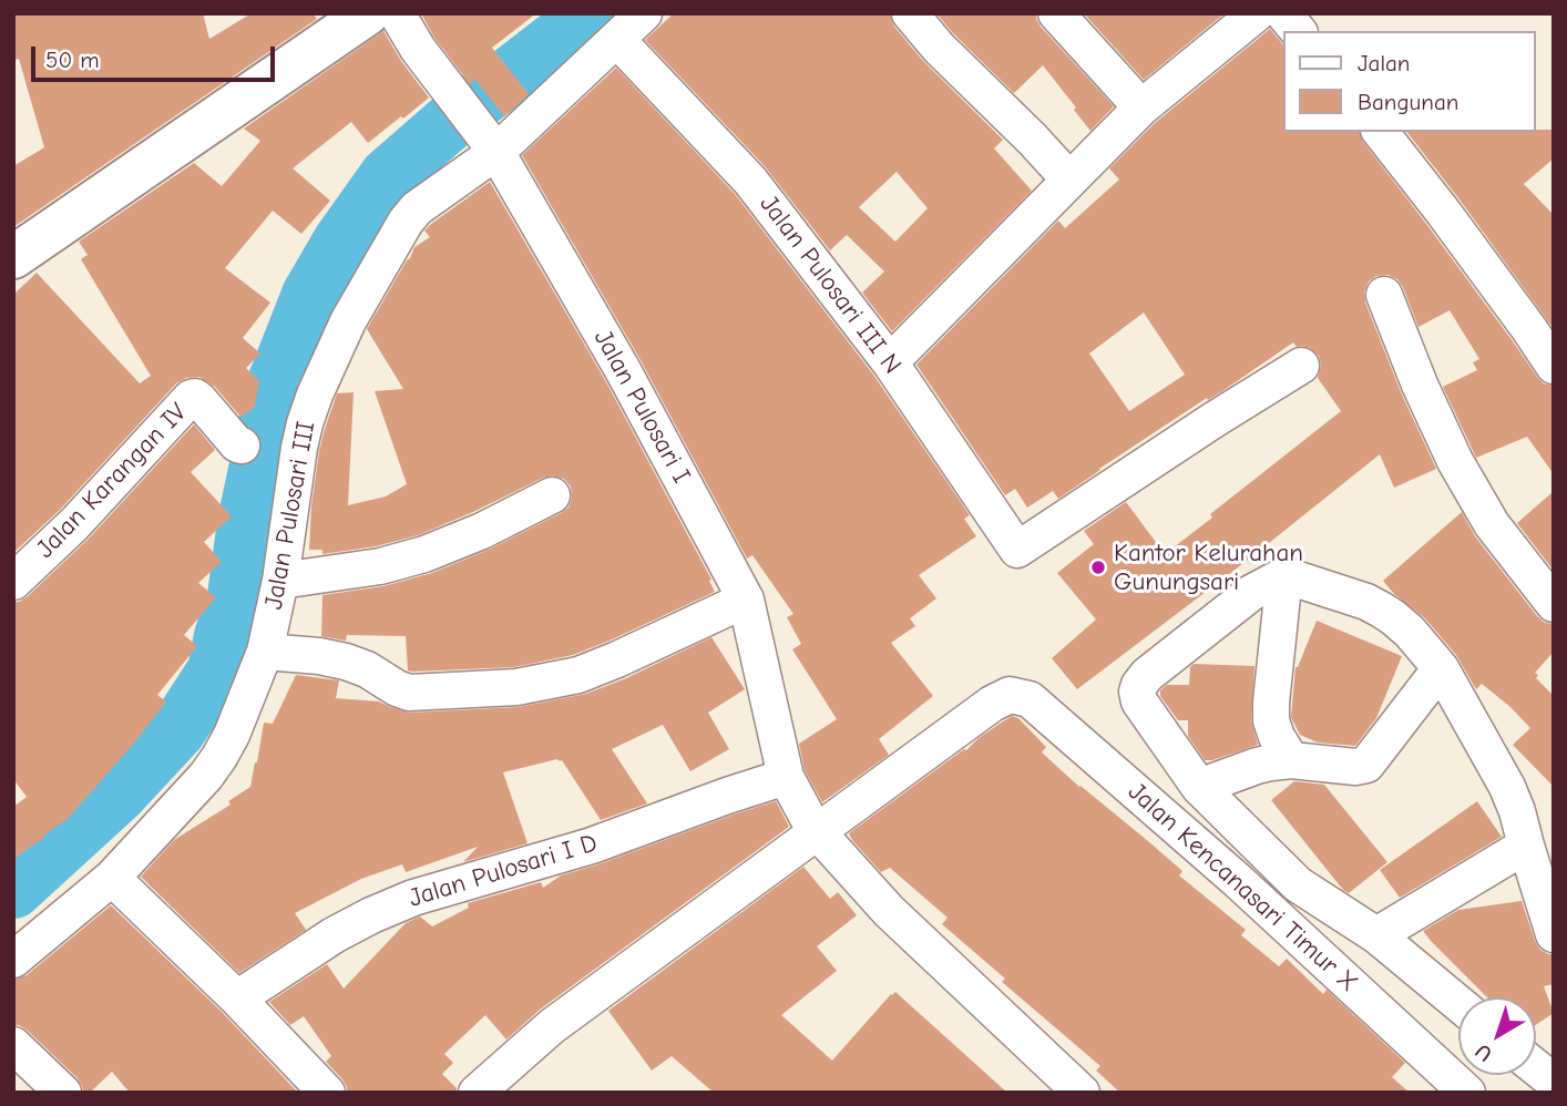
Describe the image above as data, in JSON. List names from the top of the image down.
{
  "streets": {
    "street": [
      "Jalan Pulosari III N",
      "Jalan Pulosari I",
      "Jalan Karangan IV",
      "Jalan Pulosari III",
      "Jalan Pulosari I D",
      "Jalan Kencanasari Timur X"
    ]
  },
  "crossings": [
    ["Jalan Pulosari III N", "Jalan Pulosari III"],
    ["Jalan Pulosari I", "Jalan Pulosari III"],
    ["Jalan Pulosari I", "Jalan Pulosari I D"],
    ["Jalan Pulosari I", "Jalan Kencanasari Timur X"]
  ],
  "places": ["Kantor Kelurahan Gunungsari"],
  "legend": ["Jalan", "Bangunan"],
  "scale_bar": "50 m",
  "north": "bottom left"
}
